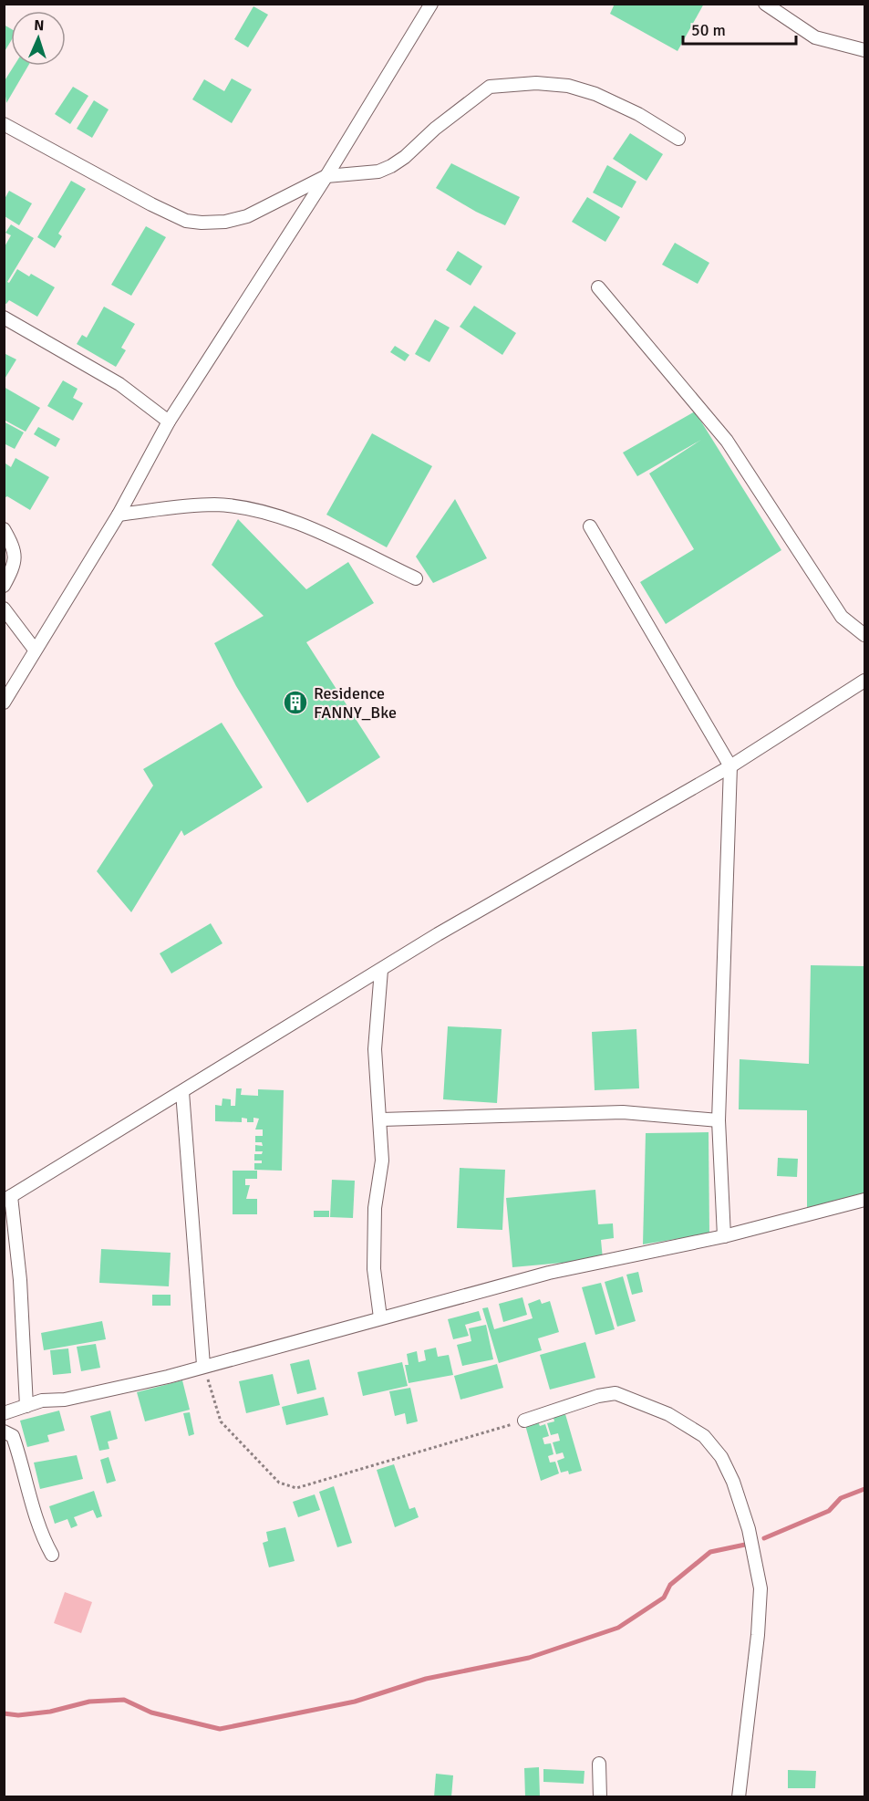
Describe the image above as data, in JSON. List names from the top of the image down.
{
  "places": {
    "building": ["Residence FANNY_Bke"]
  },
  "scale_bar": "50 m",
  "north": "top"
}
